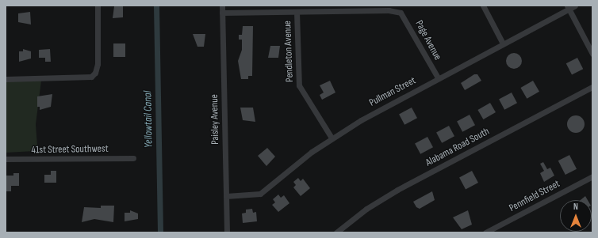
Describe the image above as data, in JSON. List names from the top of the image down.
{
  "streets": {
    "street": [
      "Page Avenue",
      "Pendleton Avenue",
      "Pullman Street",
      "Paisley Avenue",
      "Alabama Road South",
      "41st Street Southwest",
      "Pennfield Street"
    ]
  },
  "crossings": [
    ["Page Avenue", "Pendleton Avenue"],
    ["Page Avenue", "Pullman Street"],
    ["Pendleton Avenue", "Pullman Street"],
    ["Pullman Street", "Paisley Avenue"]
  ],
  "water": ["Yellowtail Canal"],
  "north": "top"
}
